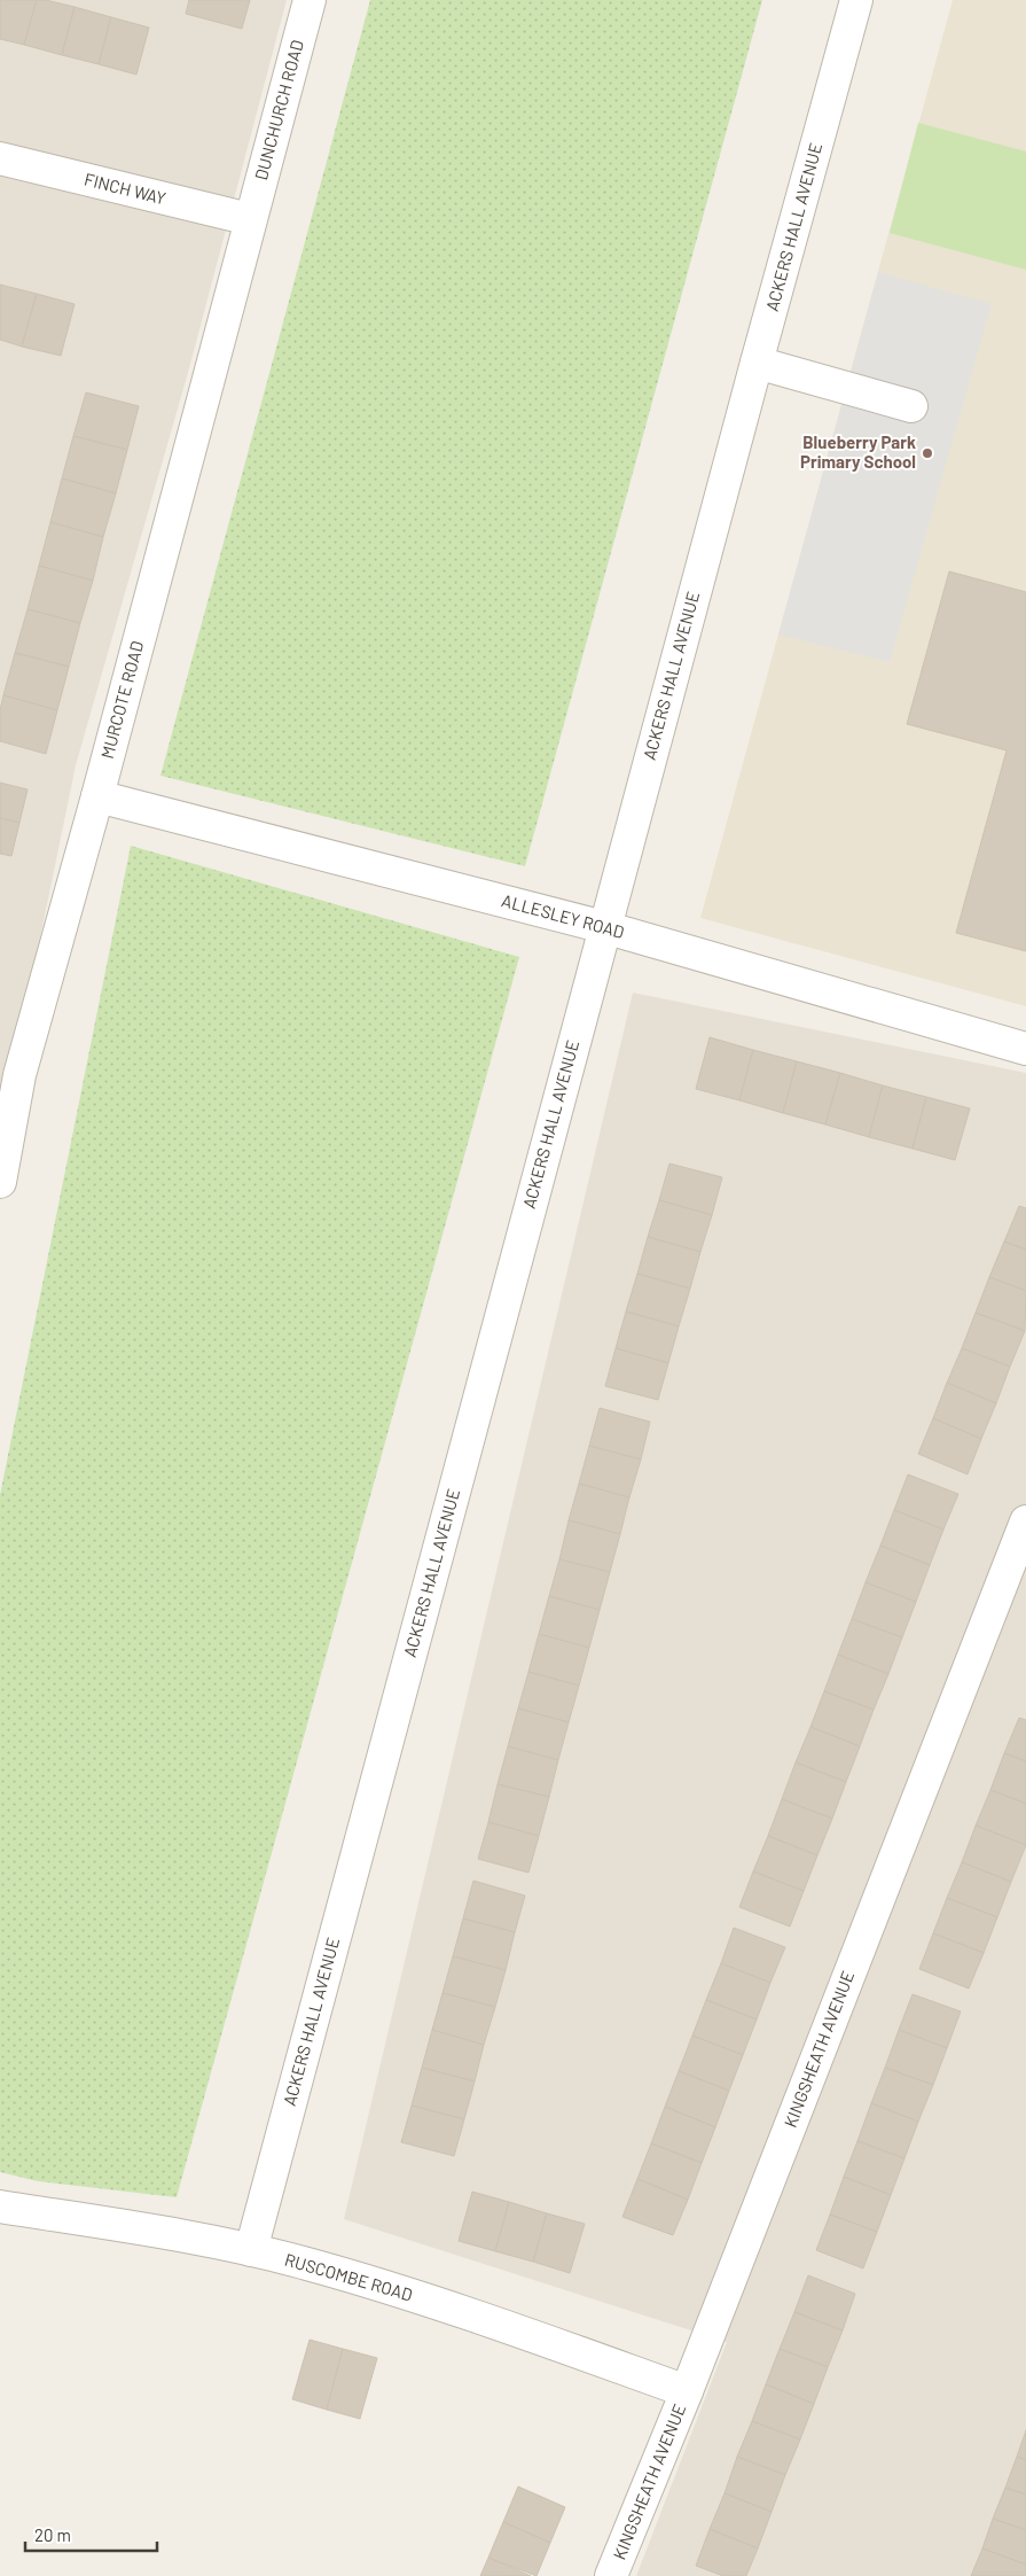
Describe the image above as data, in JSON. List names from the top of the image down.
{
  "streets": {
    "street": [
      "DUNCHURCH ROAD",
      "FINCH WAY",
      "ACKERS HALL AVENUE",
      "MURCOTE ROAD",
      "ALLESLEY ROAD",
      "KINGSHEATH AVENUE",
      "RUSCOMBE ROAD"
    ]
  },
  "crossings": [
    ["DUNCHURCH ROAD", "FINCH WAY"],
    ["DUNCHURCH ROAD", "MURCOTE ROAD"],
    ["FINCH WAY", "MURCOTE ROAD"],
    ["ACKERS HALL AVENUE", "ALLESLEY ROAD"],
    ["ACKERS HALL AVENUE", "RUSCOMBE ROAD"],
    ["MURCOTE ROAD", "ALLESLEY ROAD"],
    ["KINGSHEATH AVENUE", "RUSCOMBE ROAD"]
  ],
  "places": ["Blueberry Park Primary School"],
  "scale_bar": "20 m"
}
